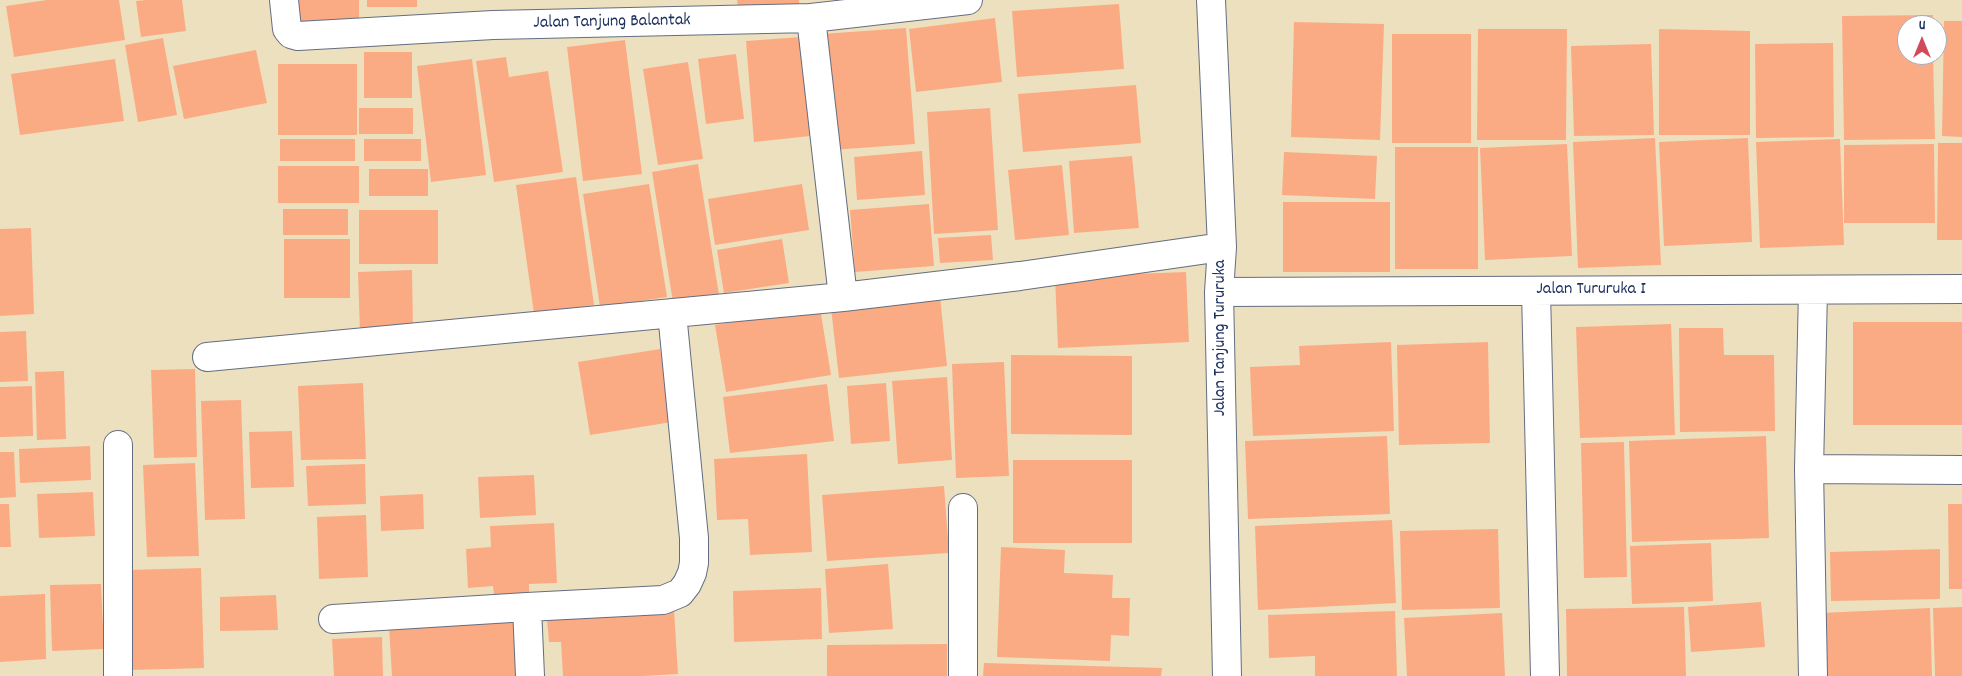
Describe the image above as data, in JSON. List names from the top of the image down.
{
  "streets": {
    "street": ["Jalan Tanjung Balantak", "Jalan Tururuka I", "Jalan Tanjung Tururuka"]
  },
  "crossings": [
    ["Jalan Tururuka I", "Jalan Tanjung Tururuka"]
  ],
  "north": "top"
}
